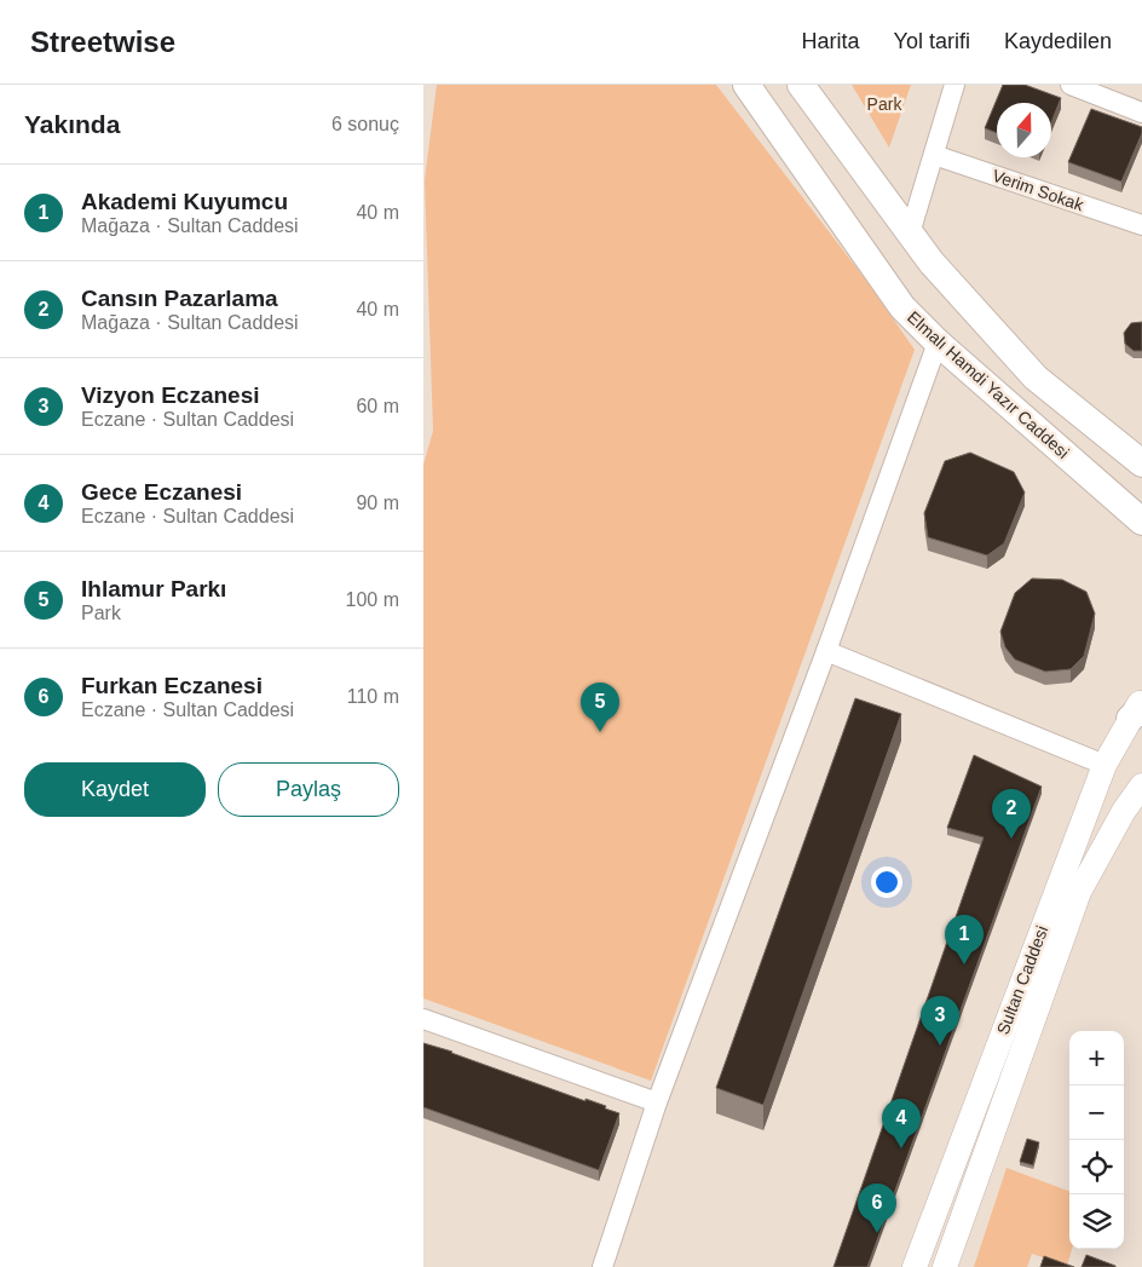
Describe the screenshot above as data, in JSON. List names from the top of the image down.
{
  "streets": {
    "main road": ["Elmalı Hamdi Yazır Caddesi"],
    "street": ["Verim Sokak", "Sultan Caddesi"]
  },
  "parks": ["Park"],
  "north": "top",
  "page": {
    "header": "Streetwise",
    "nav": ["Harita", "Yol tarifi", "Kaydedilen"],
    "heading": ["Yakında", "6 sonuç"],
    "list": [
      {
        "mark": "1",
        "name": "Akademi Kuyumcu",
        "note": "Mağaza · Sultan Caddesi",
        "value": "40 m"
      },
      {
        "mark": "2",
        "name": "Cansın Pazarlama",
        "note": "Mağaza · Sultan Caddesi",
        "value": "40 m"
      },
      {
        "mark": "3",
        "name": "Vizyon Eczanesi",
        "note": "Eczane · Sultan Caddesi",
        "value": "60 m"
      },
      {
        "mark": "4",
        "name": "Gece Eczanesi",
        "note": "Eczane · Sultan Caddesi",
        "value": "90 m"
      },
      {
        "mark": "5",
        "name": "Ihlamur Parkı",
        "note": "Park",
        "value": "100 m"
      },
      {
        "mark": "6",
        "name": "Furkan Eczanesi",
        "note": "Eczane · Sultan Caddesi",
        "value": "110 m"
      }
    ],
    "pins": [
      "5",
      "2",
      "1",
      "3",
      "4",
      "6"
    ],
    "buttons": ["Kaydet", "Paylaş"],
    "map_buttons": ["+", "−"]
  }
}
